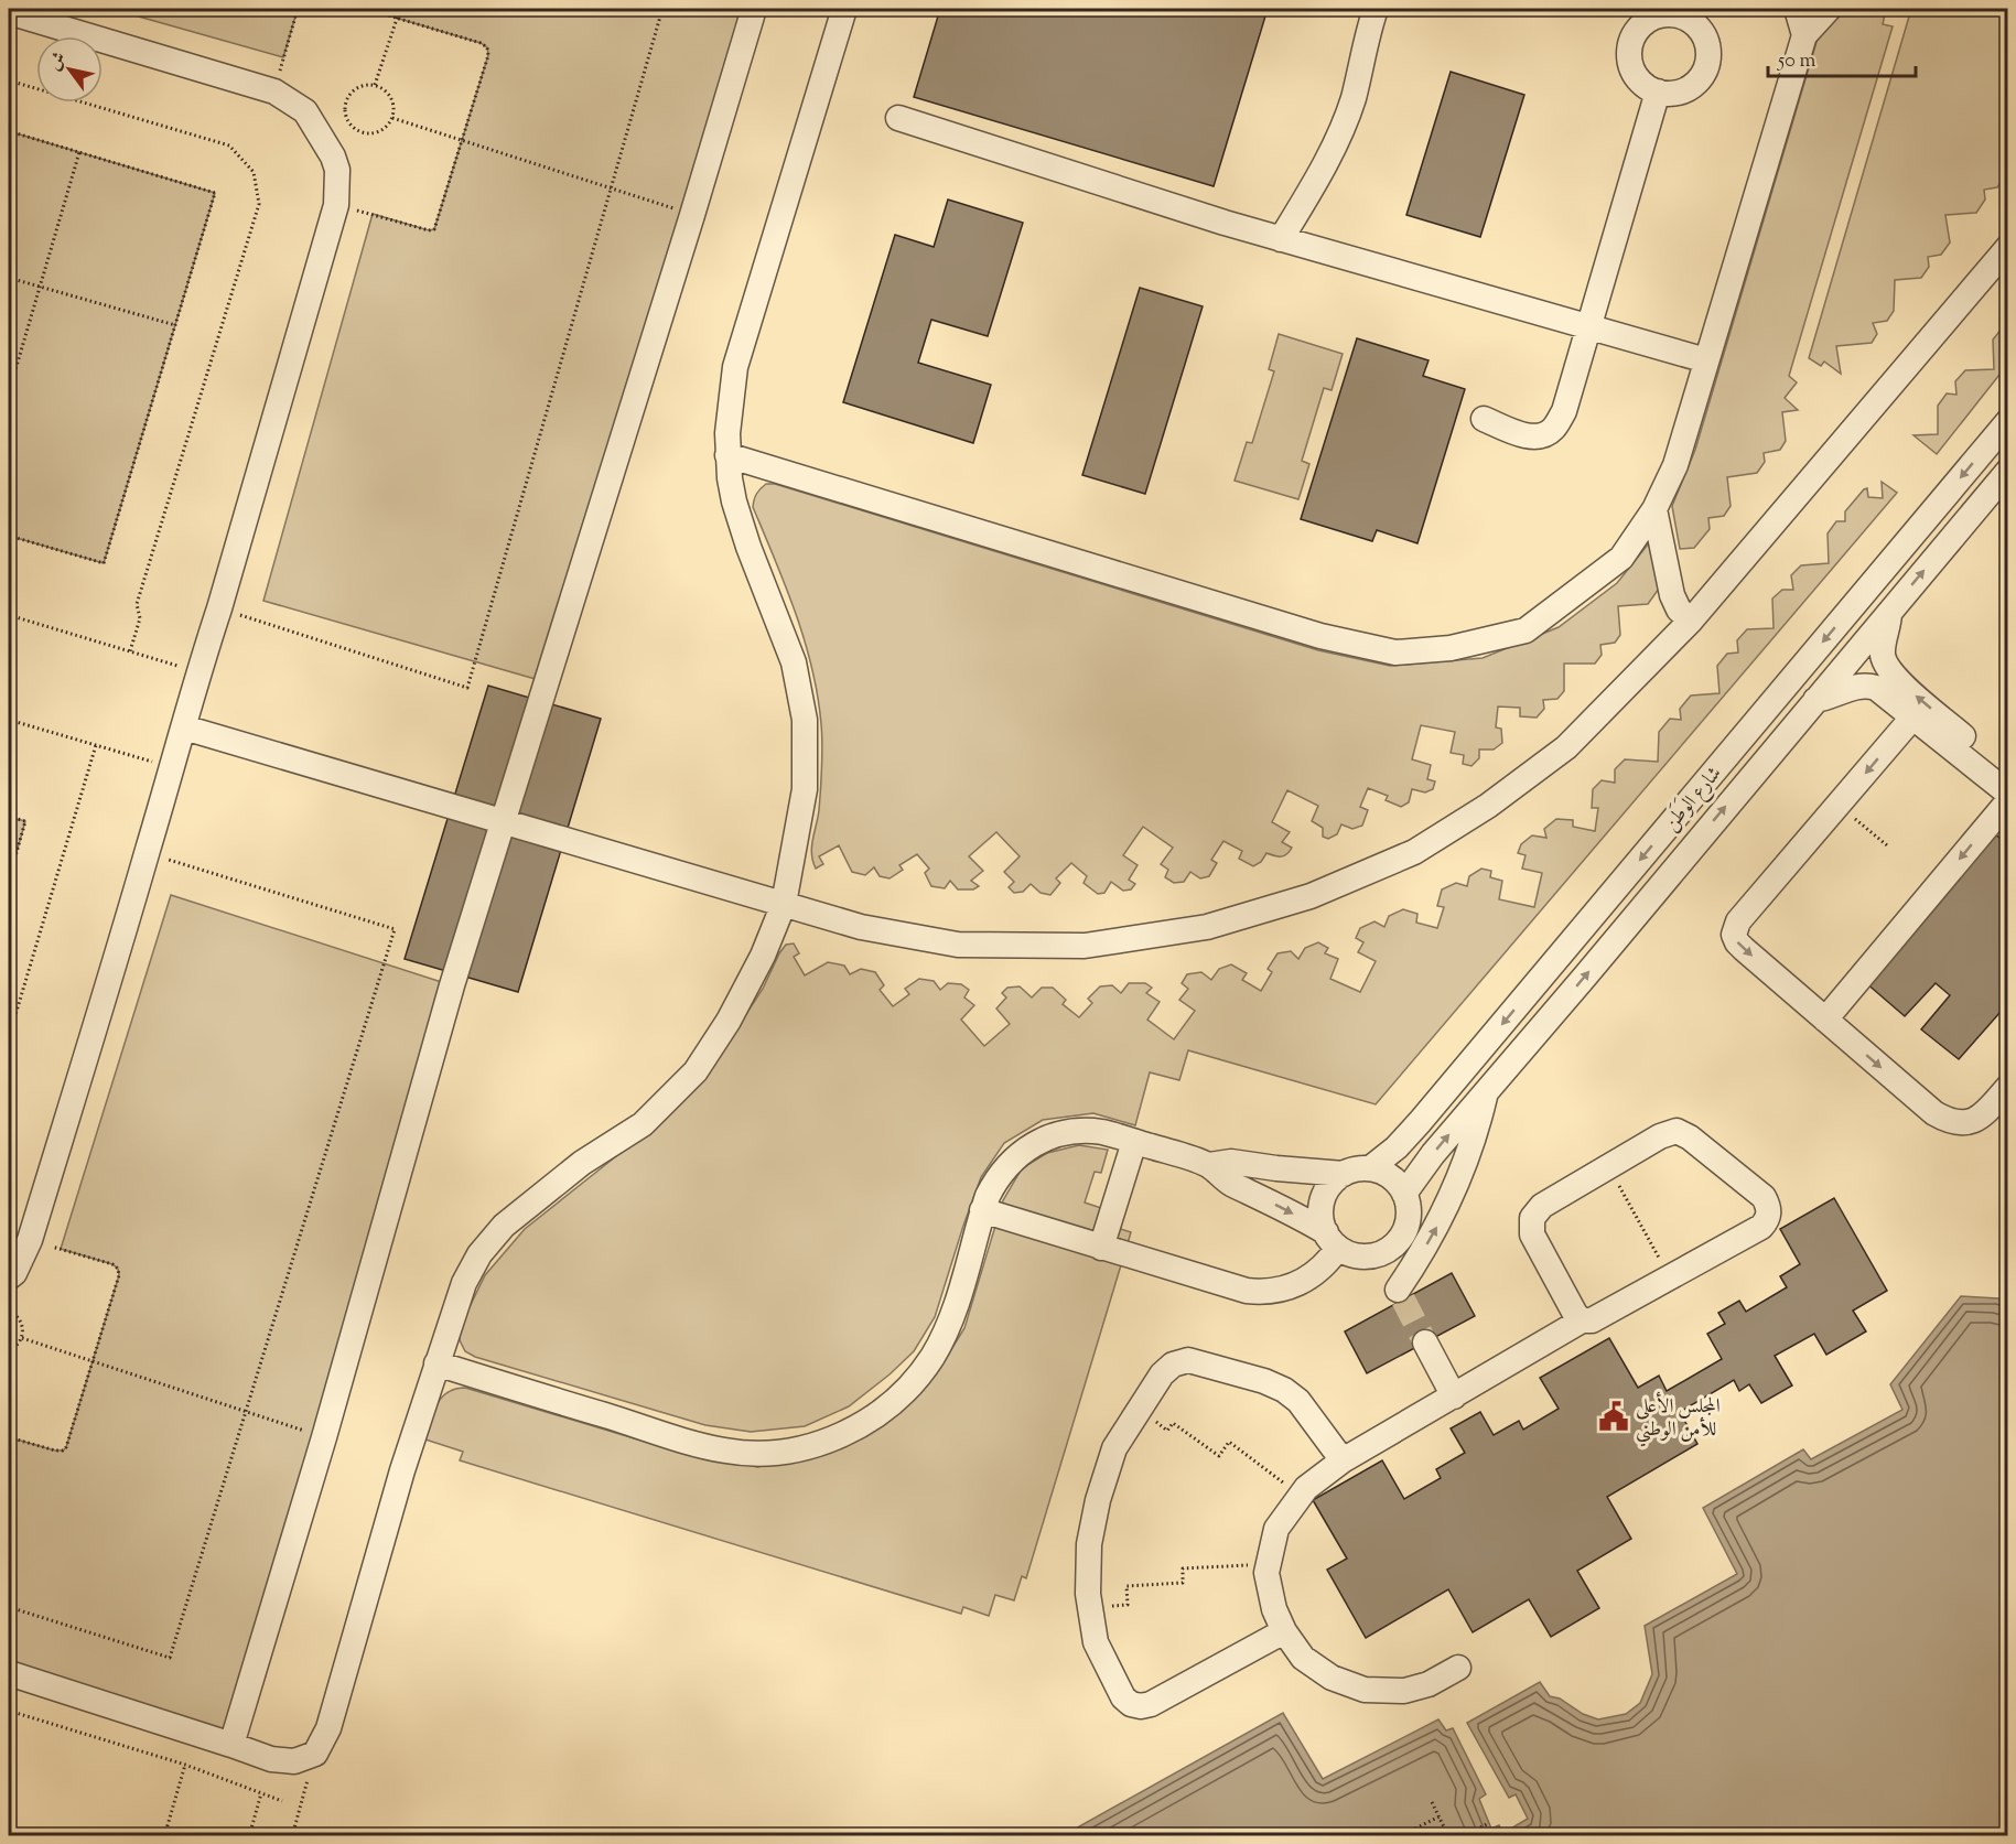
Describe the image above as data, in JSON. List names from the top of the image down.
{
  "streets": {
    "street": ["شارع الوَطَن"]
  },
  "places": {
    "public building": ["المجلس الأعلى للأمن الوطني"]
  },
  "scale_bar": "50 m",
  "north": "top left"
}
